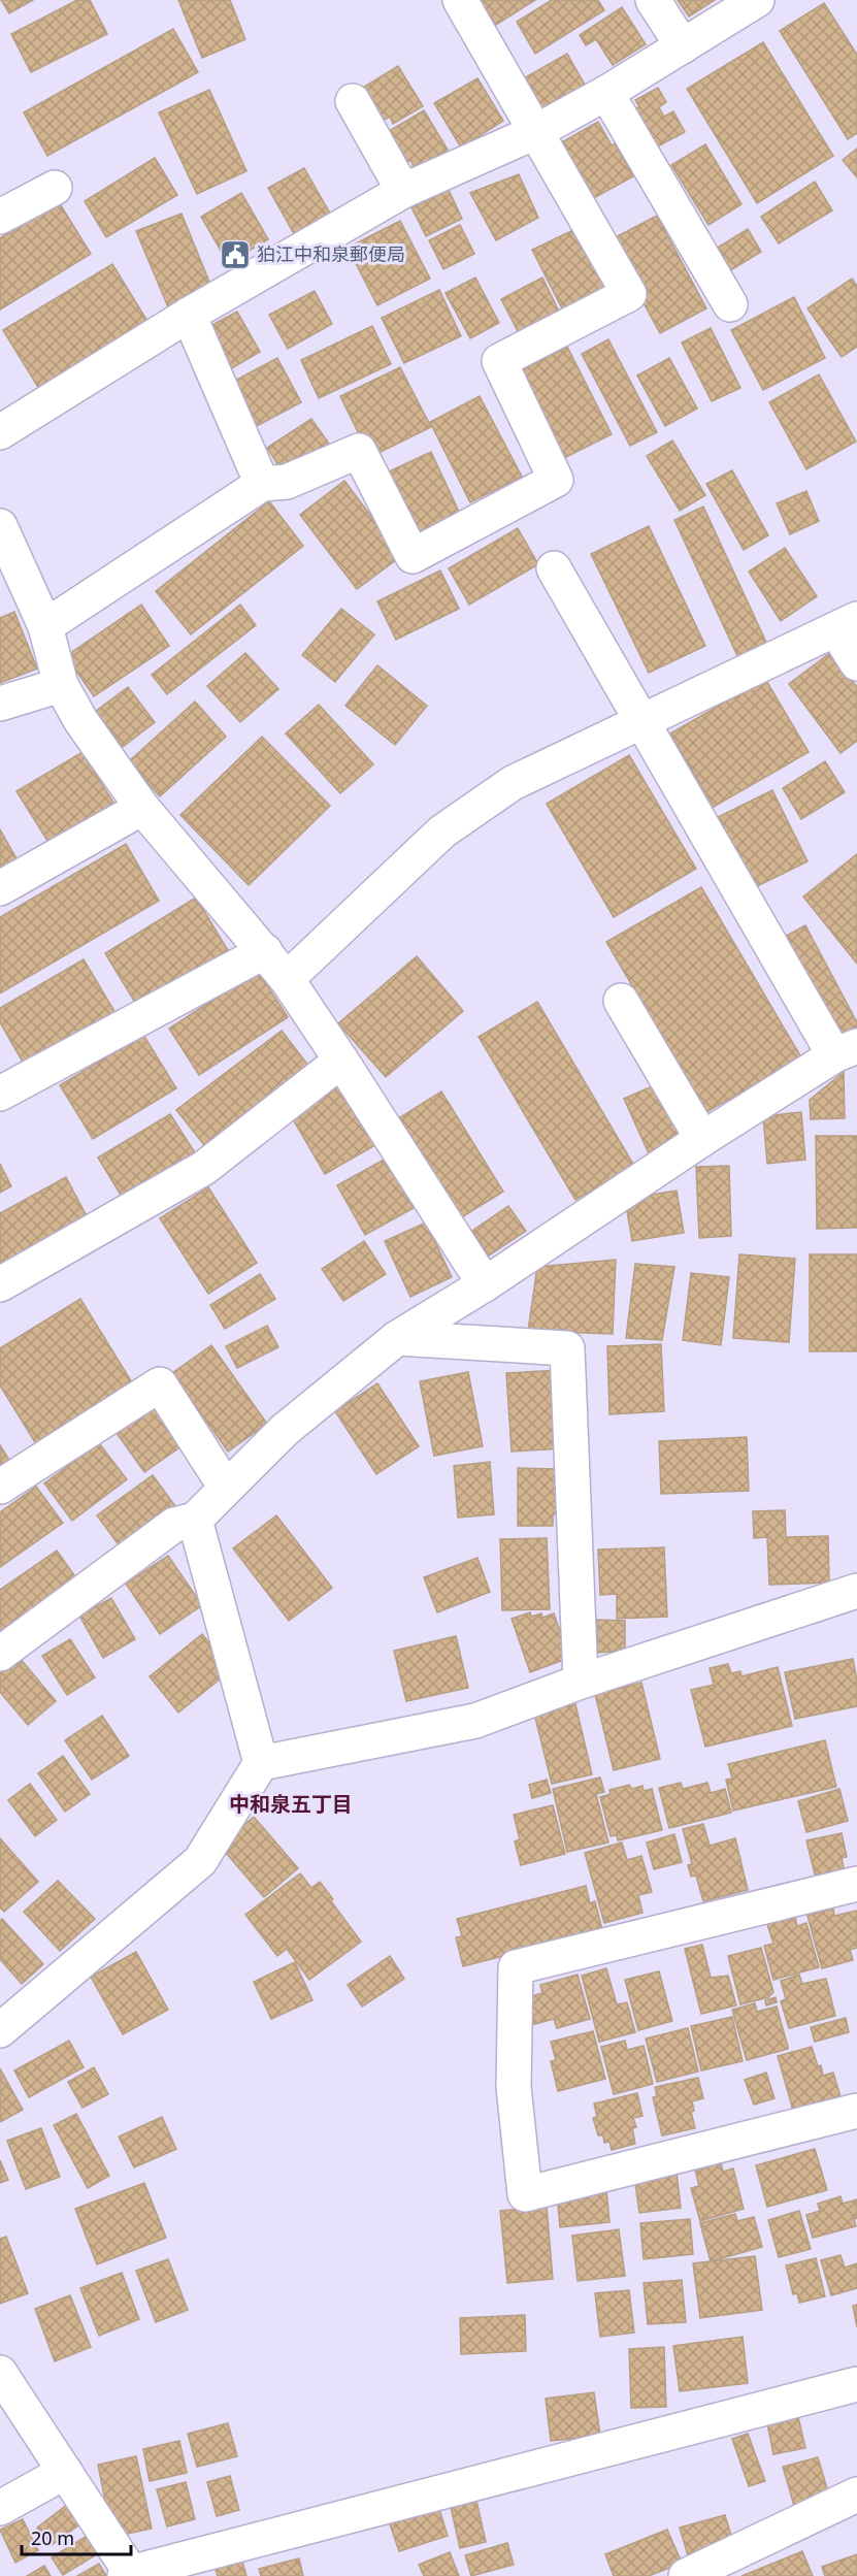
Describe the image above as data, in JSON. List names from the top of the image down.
{
  "districts": ["中和泉五丁目"],
  "places": {
    "public building": ["狛江中和泉郵便局"]
  },
  "scale_bar": "20 m"
}
